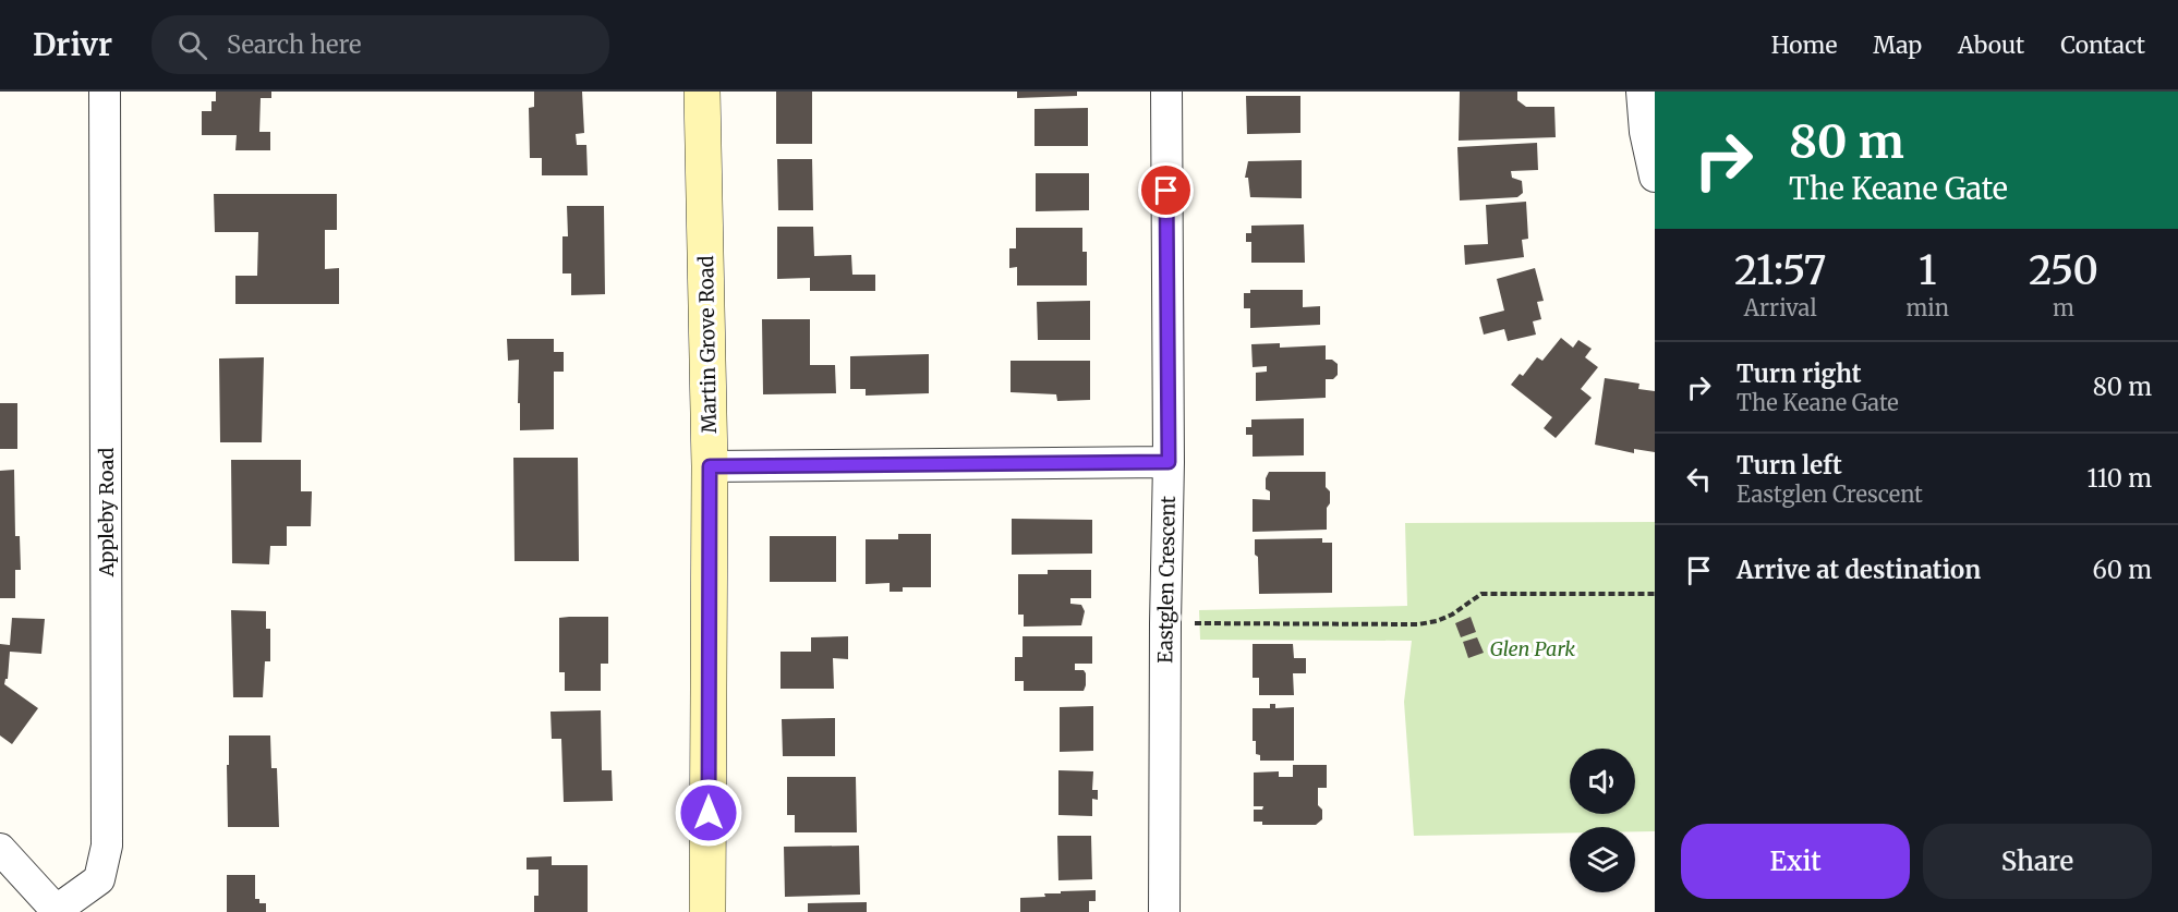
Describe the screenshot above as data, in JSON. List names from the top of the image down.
{
  "streets": {
    "main road": ["Martin Grove Road"],
    "street": ["Appleby Road", "Eastglen Crescent"]
  },
  "parks": ["Glen Park"],
  "page": {
    "header": "Drivr",
    "search": "Search here",
    "nav": [
      "Home",
      "Map",
      "About",
      "Contact"
    ],
    "turn": ["80 m", "The Keane Gate"],
    "eta": [
      "21:57",
      "Arrival",
      "1",
      "min",
      "250",
      "m"
    ],
    "list": [
      {
        "name": "Turn right",
        "note": "The Keane Gate",
        "value": "80 m"
      },
      {
        "name": "Turn left",
        "note": "Eastglen Crescent",
        "value": "110 m"
      },
      {
        "name": "Arrive at destination",
        "value": "60 m"
      }
    ],
    "buttons": ["Exit", "Share"]
  }
}
